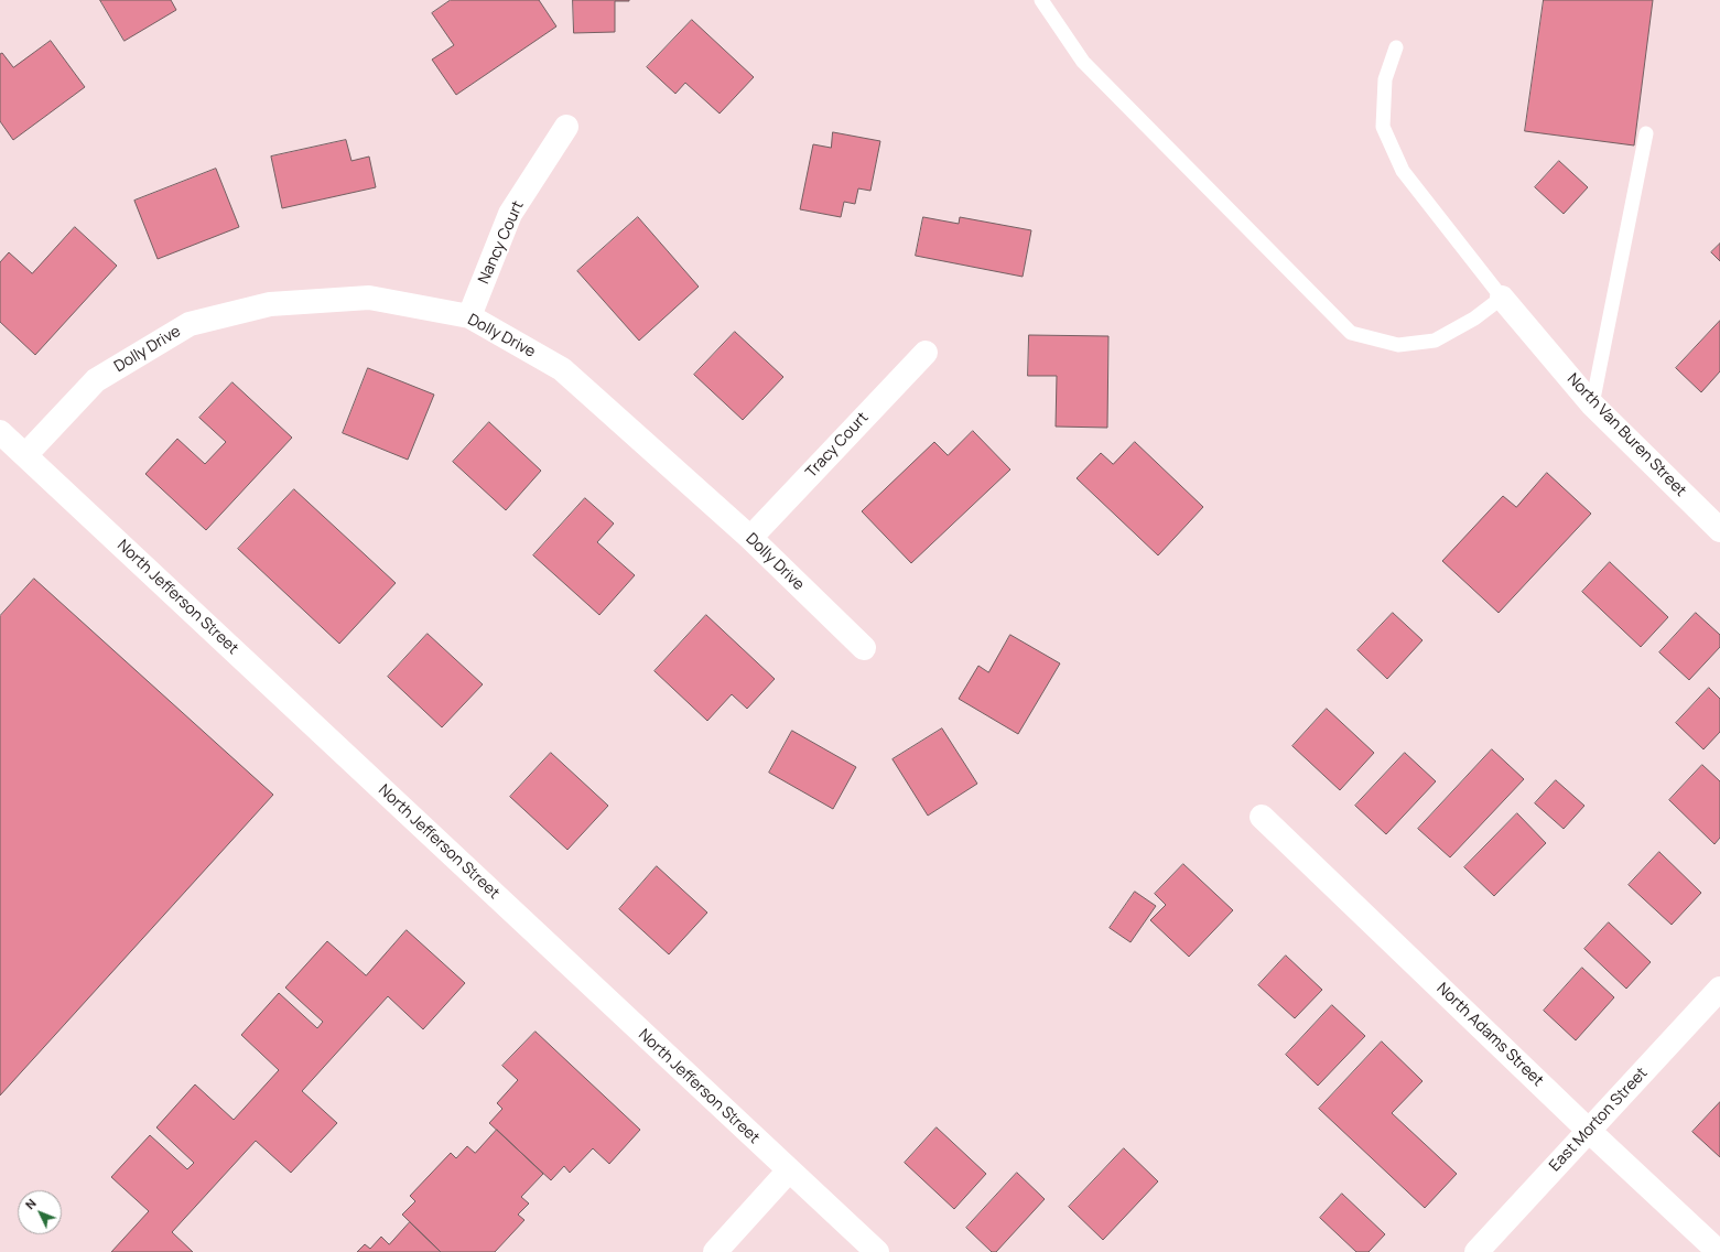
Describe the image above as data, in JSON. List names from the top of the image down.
{
  "streets": {
    "street": [
      "Nancy Court",
      "Dolly Drive",
      "North Van Buren Street",
      "Tracy Court",
      "North Jefferson Street",
      "North Adams Street",
      "East Morton Street"
    ]
  },
  "crossings": [
    ["Nancy Court", "Dolly Drive"],
    ["Dolly Drive", "Tracy Court"],
    ["Dolly Drive", "North Jefferson Street"],
    ["North Adams Street", "East Morton Street"]
  ],
  "north": "top left"
}
